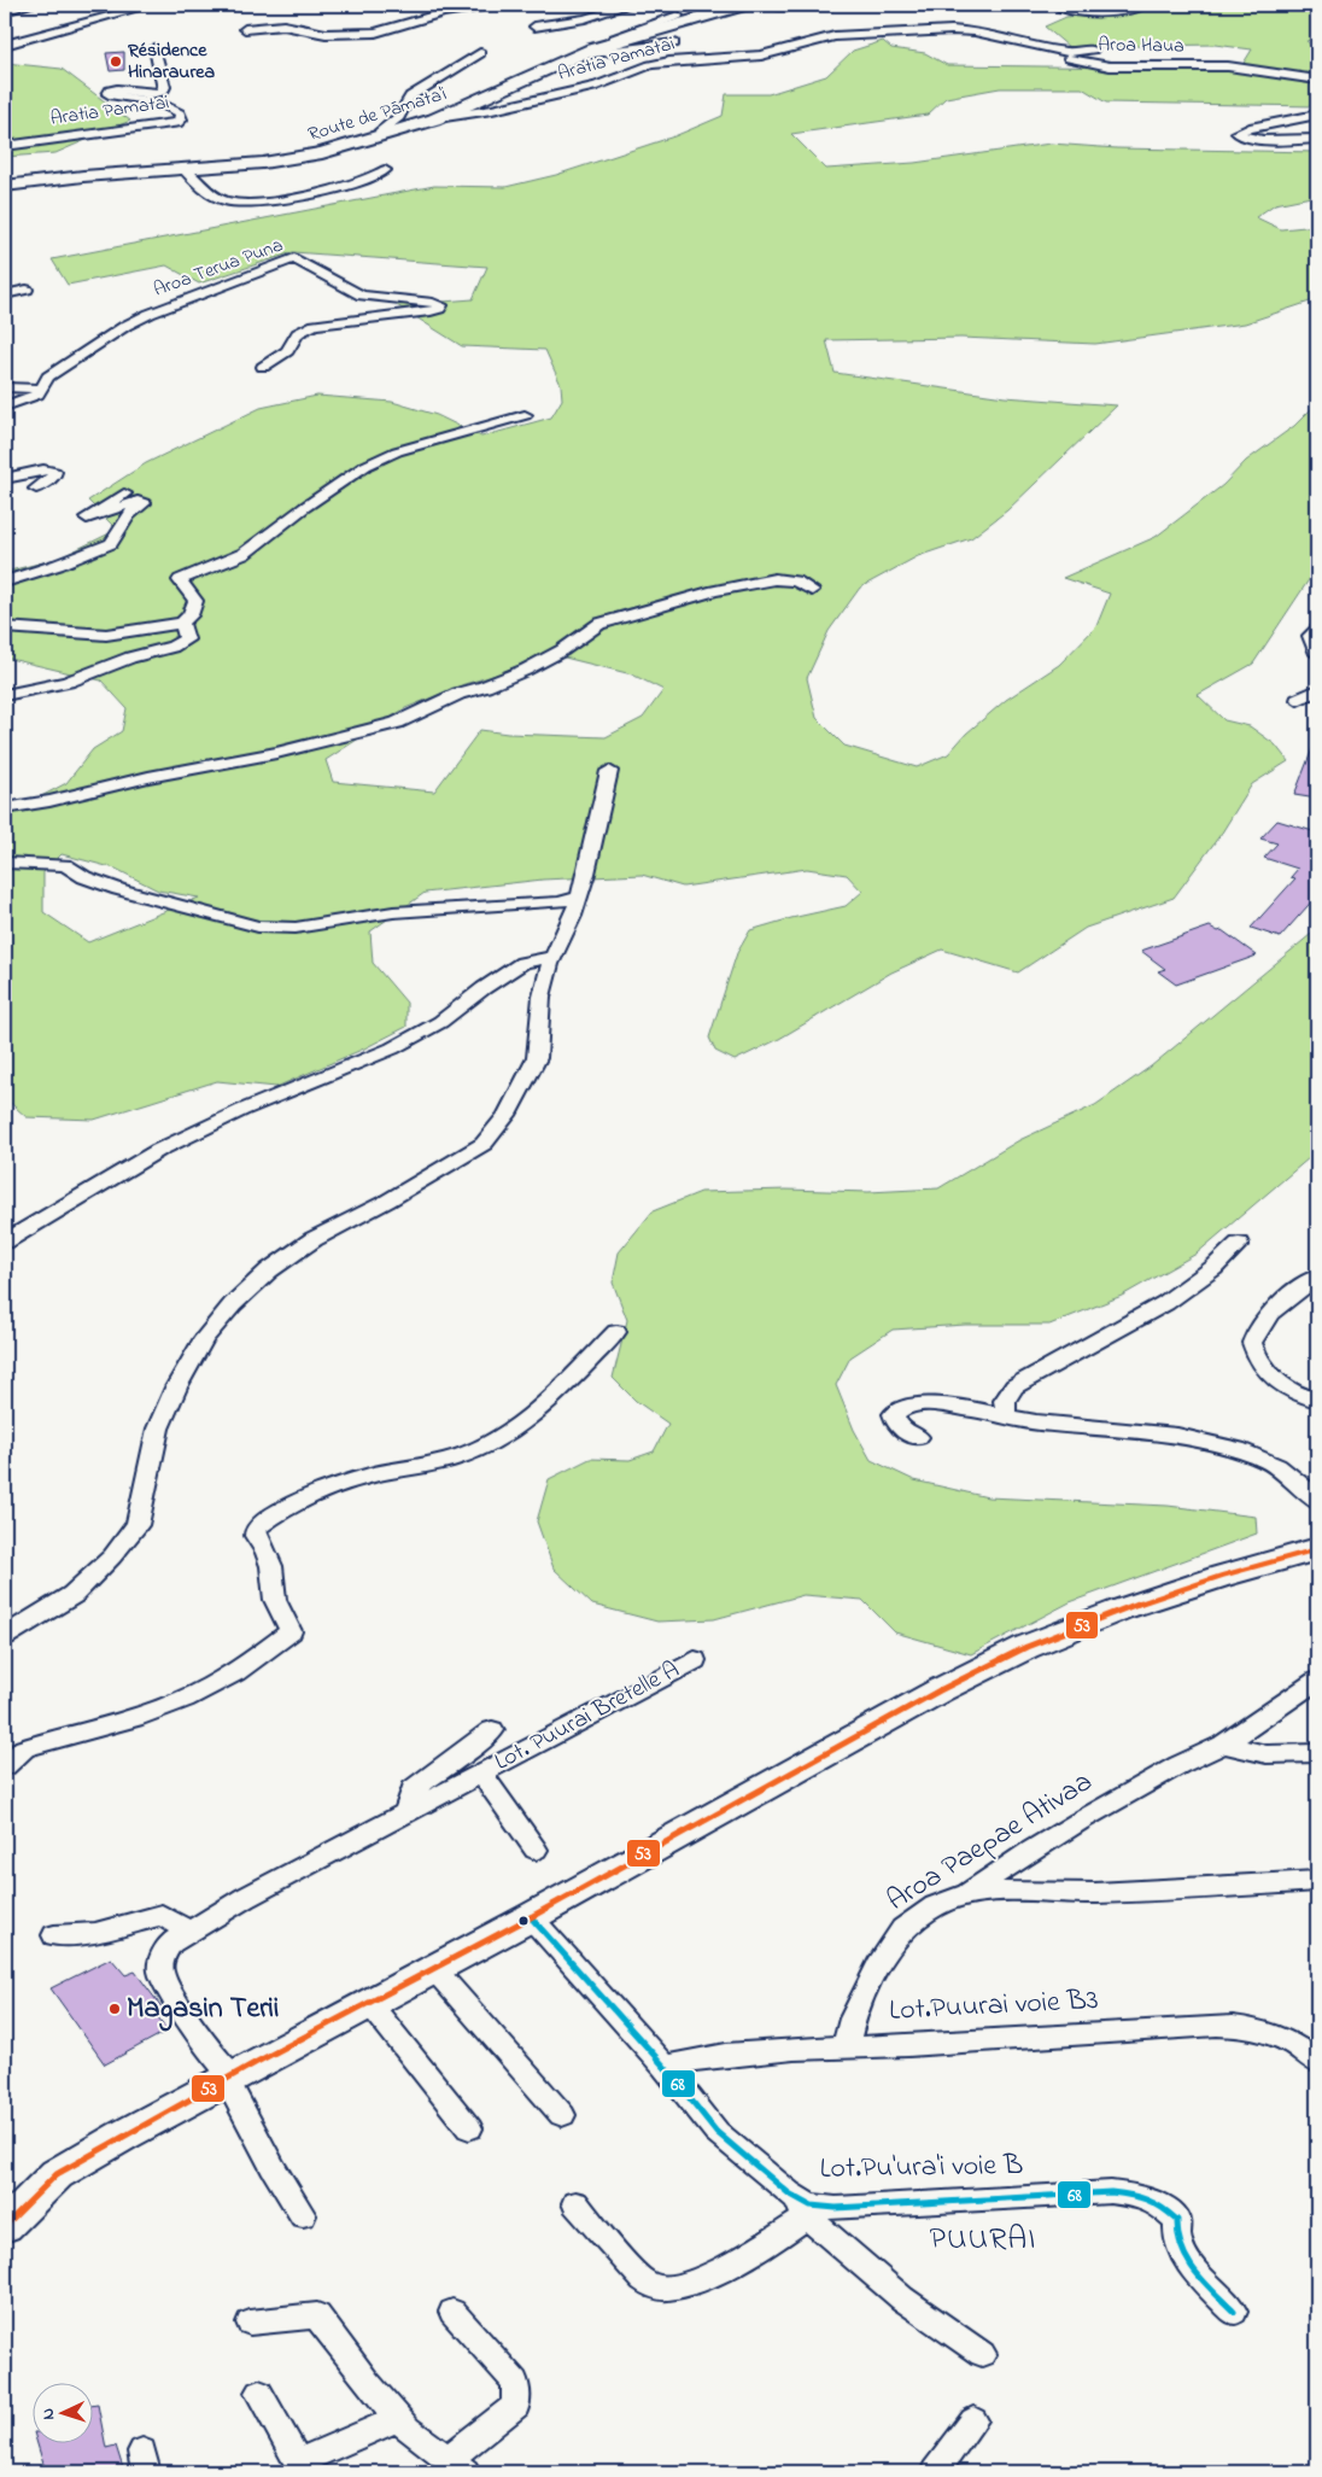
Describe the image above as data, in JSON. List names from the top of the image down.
{
  "streets": {
    "main road": ["Route de Pāmata'i"],
    "street": [
      "Aroa Haua",
      "Aratia Pamatai",
      "Aroa Terua Puna",
      "Lot. Puurai Bretelle A",
      "Aroa Paepae Ativaa",
      "Lot.Puurai voie B3",
      "Lot.Pu'ura'i voie B"
    ]
  },
  "crossings": [
    ["Aroa Haua", "Aratia Pamatai"],
    ["Aratia Pamatai", "Route de Pāmata'i"],
    ["Aroa Paepae Ativaa", "Lot.Puurai voie B3"],
    ["Lot.Puurai voie B3", "Lot.Pu'ura'i voie B"]
  ],
  "districts": ["PUURAI"],
  "places": ["Résidence Hinaraurea", "Magasin Terii"],
  "lines": ["transit line 53", "transit line 68"],
  "north": "left"
}
